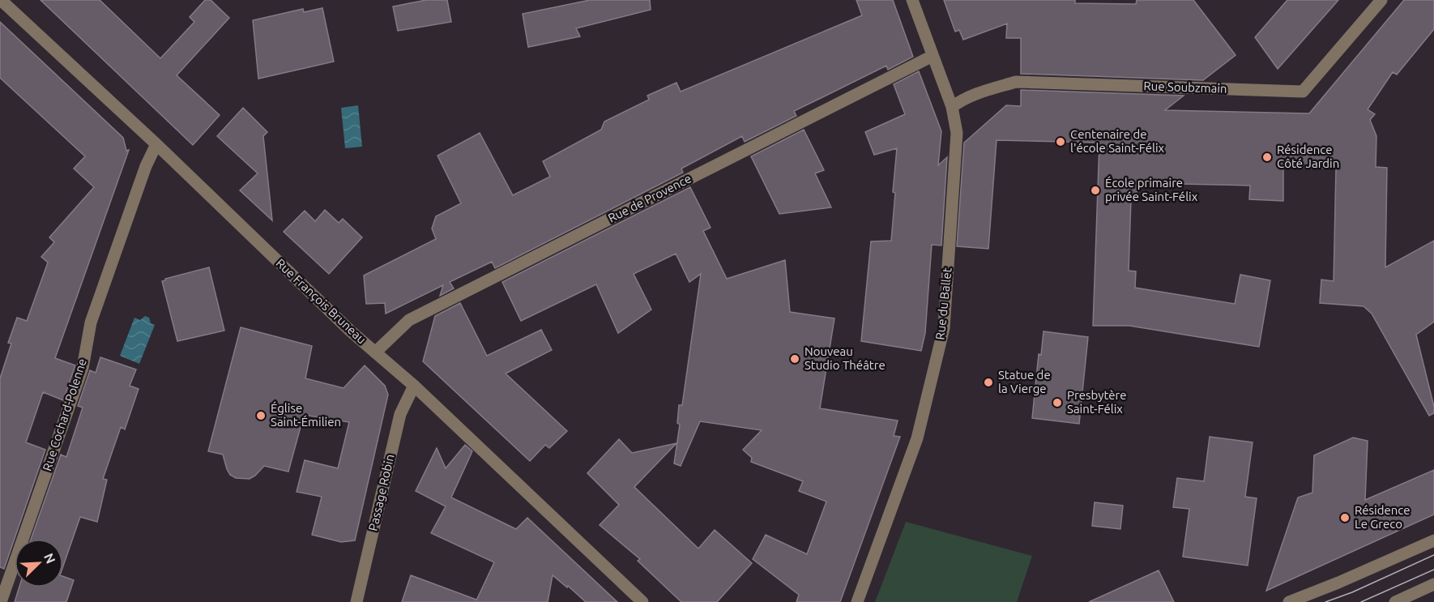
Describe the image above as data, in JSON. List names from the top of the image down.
{
  "streets": {
    "street": [
      "Rue Soubzmain",
      "Rue de Provence",
      "Rue François Bruneau",
      "Rue du Ballet",
      "Rue Cochard-Polenne",
      "Passage Robin"
    ]
  },
  "crossings": [
    ["Rue Soubzmain", "Rue du Ballet"],
    ["Rue de Provence", "Rue François Bruneau"],
    ["Rue de Provence", "Rue du Ballet"],
    ["Rue François Bruneau", "Rue Cochard-Polenne"],
    ["Rue François Bruneau", "Passage Robin"]
  ],
  "places": [
    "Centenaire de l'école Saint-Félix",
    "Résidence Côté Jardin",
    "École primaire privée Saint-Félix",
    "Nouveau Studio Théâtre",
    "Statue de la Vierge",
    "Presbytère Saint-Félix",
    "Église Saint-Émilien",
    "Résidence Le Greco"
  ],
  "north": "top right"
}
